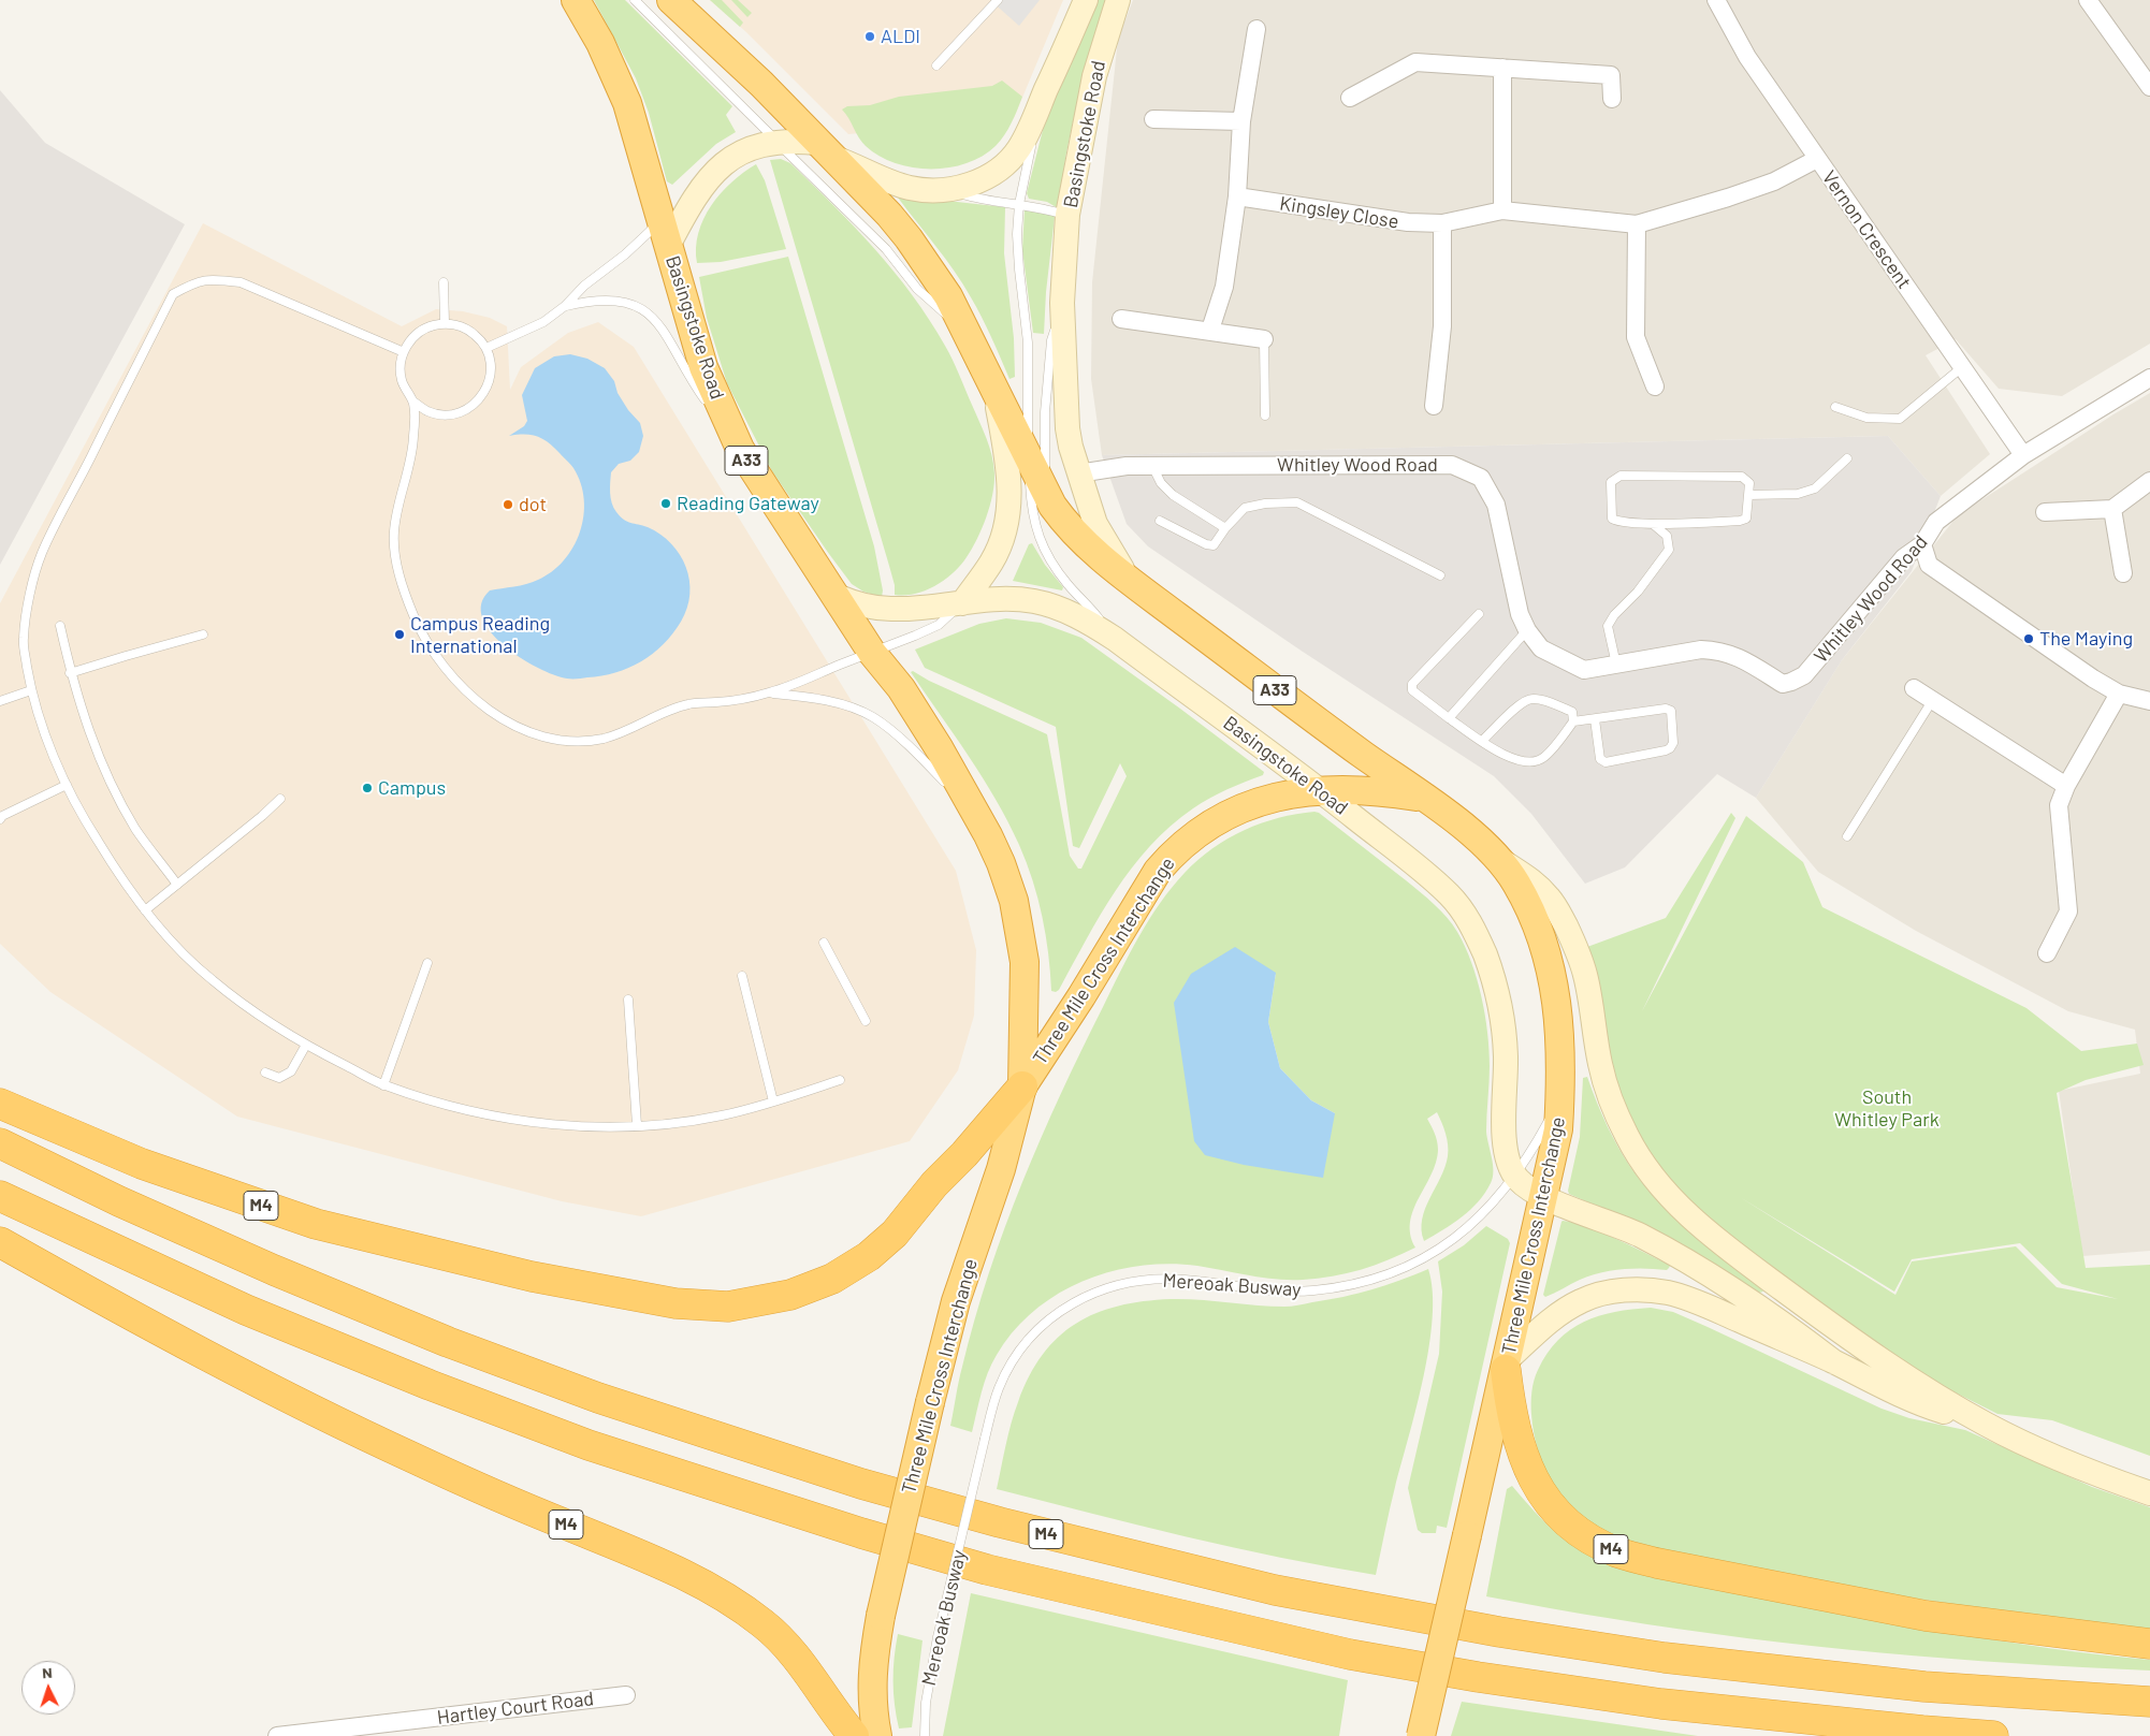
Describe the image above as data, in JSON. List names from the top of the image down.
{
  "streets": {
    "highway": [
      "Basingstoke Road",
      "A33",
      "Three Mile Cross Interchange",
      "M4"
    ],
    "street": [
      "Kingsley Close",
      "Vernon Crescent",
      "Whitley Wood Road",
      "Hartley Court Road"
    ],
    "lane": ["Mereoak Busway"]
  },
  "crossings": [
    ["Basingstoke Road", "A33"],
    ["Basingstoke Road", "Whitley Wood Road"],
    ["Basingstoke Road", "Three Mile Cross Interchange"],
    ["Basingstoke Road", "M4"],
    ["Basingstoke Road", "Mereoak Busway"],
    ["Kingsley Close", "Vernon Crescent"],
    ["Vernon Crescent", "Whitley Wood Road"],
    ["Three Mile Cross Interchange", "M4"],
    ["Three Mile Cross Interchange", "Mereoak Busway"]
  ],
  "parks": ["South Whitley Park"],
  "places": [
    "ALDI",
    "Reading Gateway",
    "dot",
    "Campus Reading International",
    "The Maying",
    "Campus"
  ],
  "north": "top"
}
